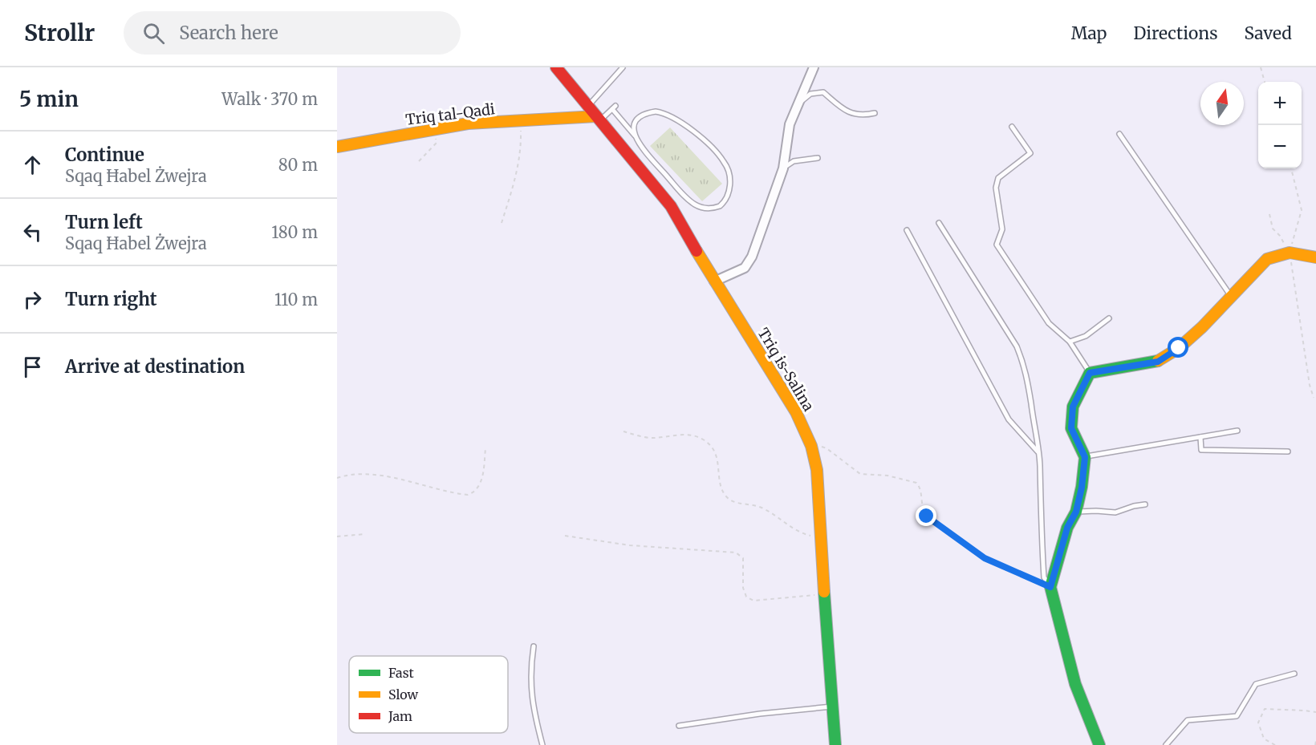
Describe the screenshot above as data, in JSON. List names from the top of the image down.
{
  "streets": {
    "street": ["Triq tal-Qadi", "Triq is-Salina"]
  },
  "crossings": [
    ["Triq tal-Qadi", "Triq is-Salina"]
  ],
  "legend": ["Fast", "Slow", "Jam"],
  "north": "top",
  "page": {
    "header": "Strollr",
    "search": "Search here",
    "nav": ["Map", "Directions", "Saved"],
    "heading": ["5 min", "Walk · 370 m"],
    "map_buttons": ["+", "−"],
    "list": [
      ["Continue", "Sqaq Ħabel Żwejra", "80 m"],
      ["Turn left", "Sqaq Ħabel Żwejra", "180 m"],
      ["Turn right", "110 m"],
      "Arrive at destination"
    ]
  }
}
